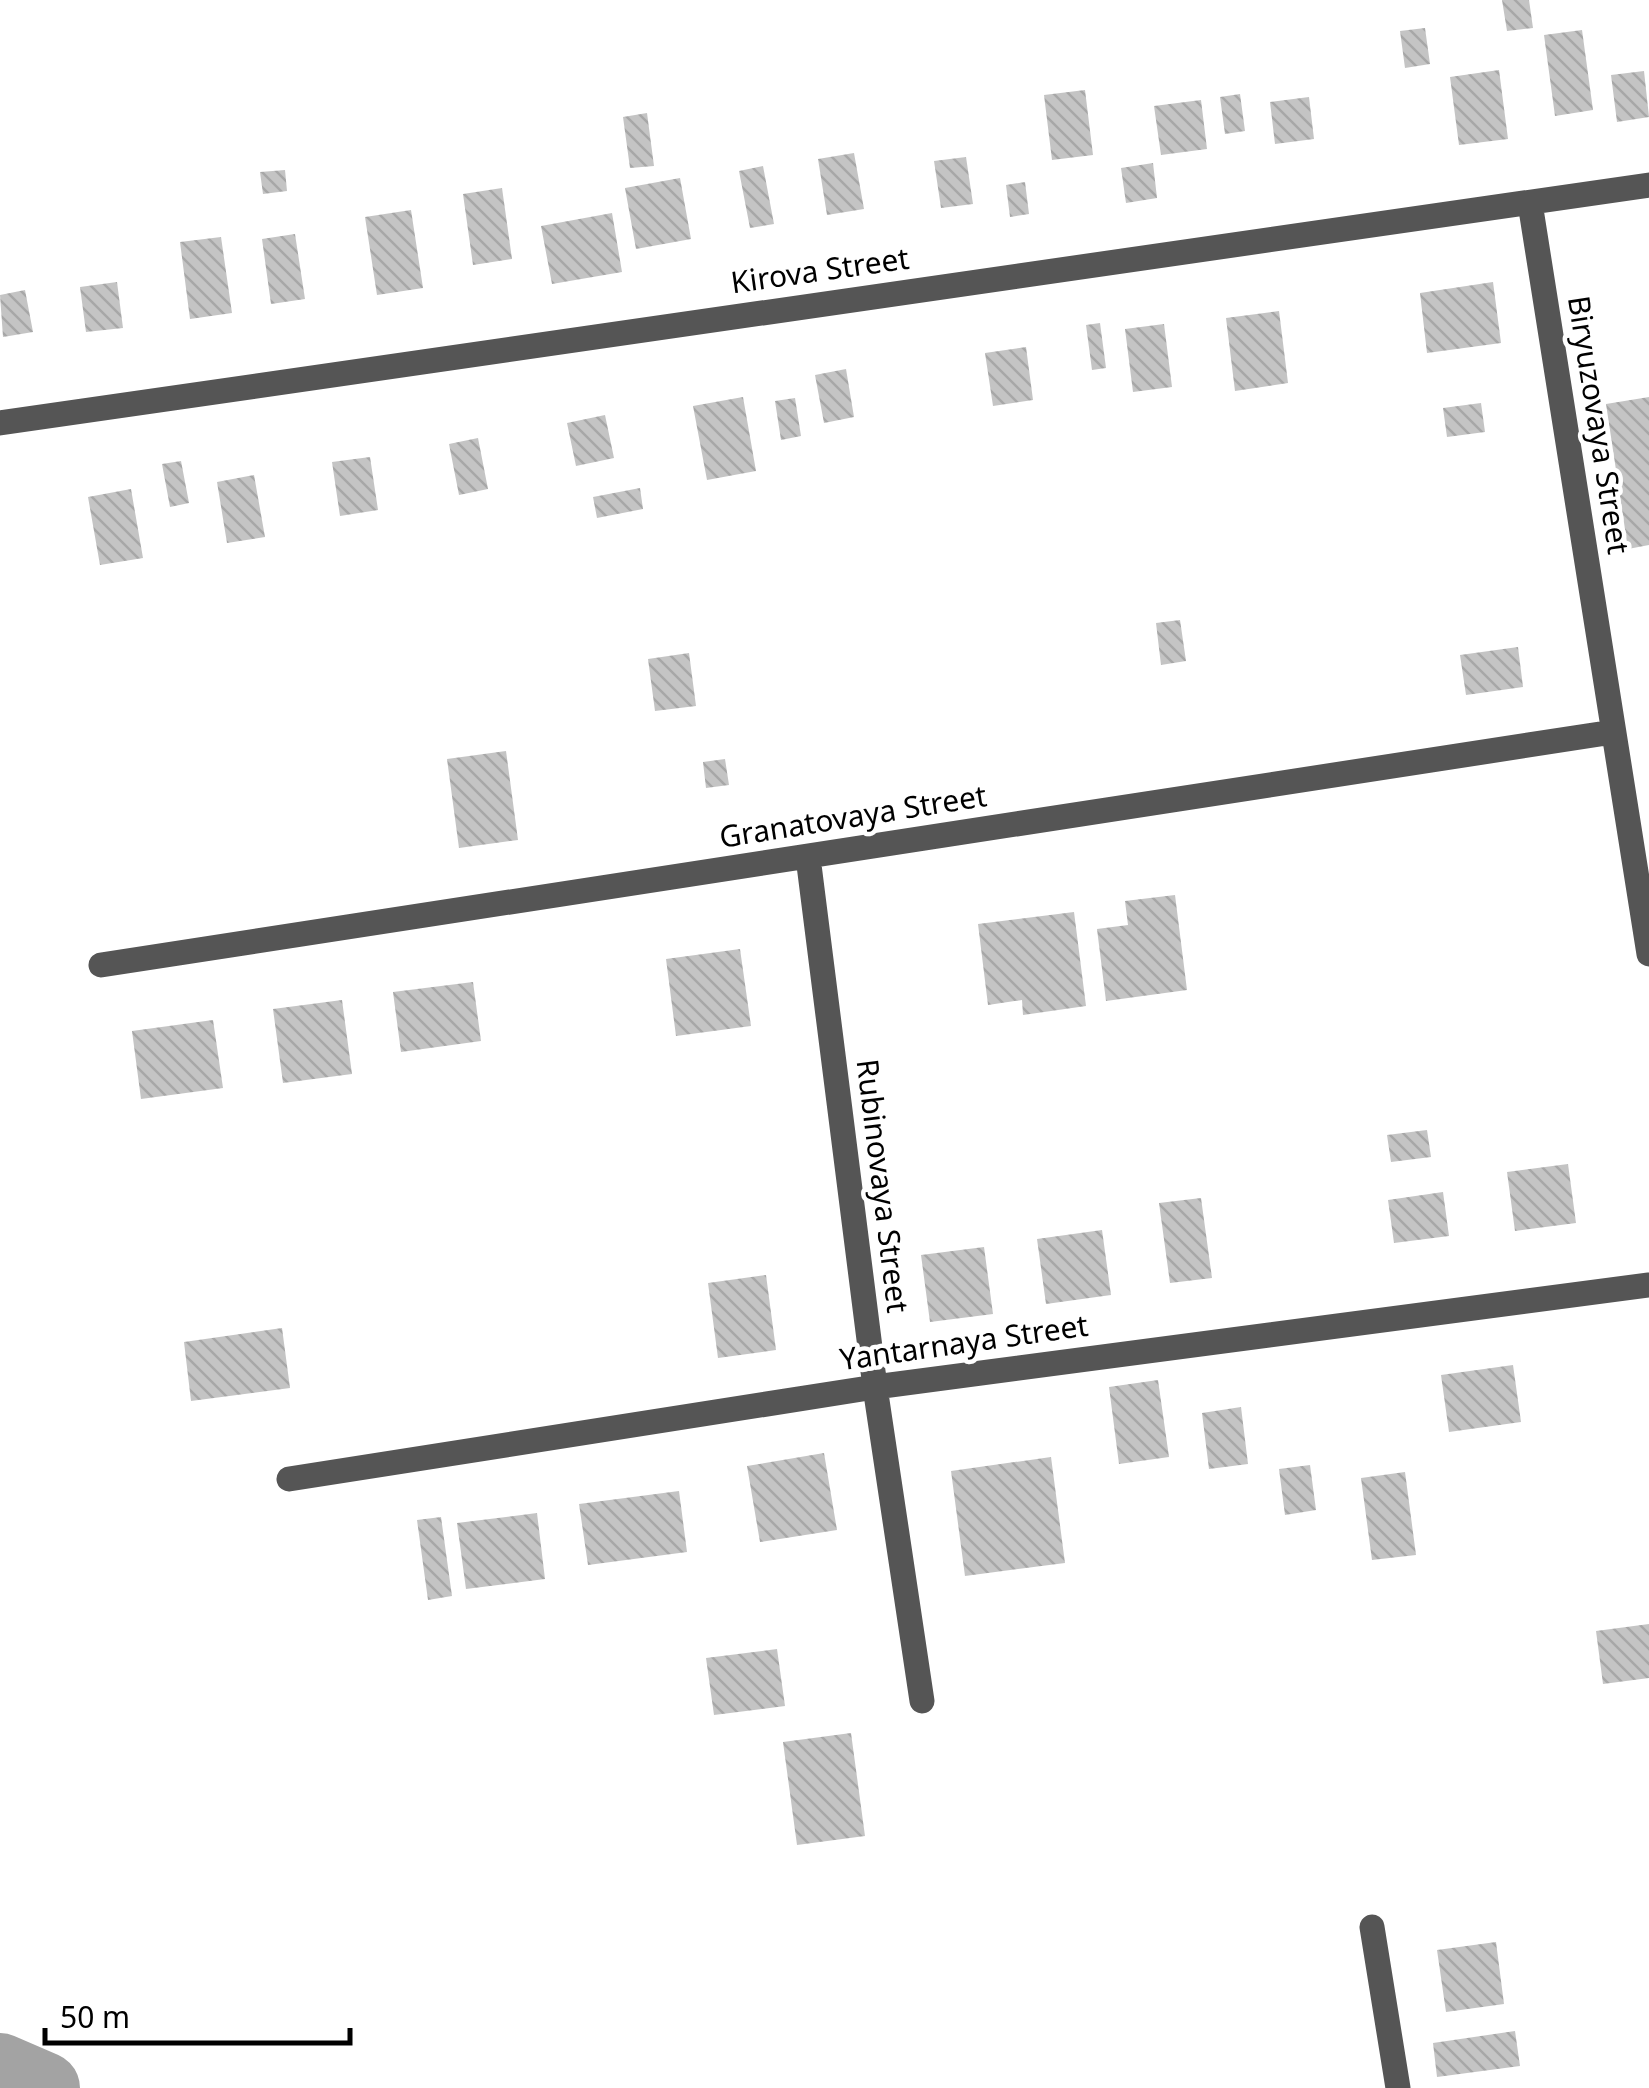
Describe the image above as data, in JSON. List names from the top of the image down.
{
  "streets": {
    "street": [
      "Kirova Street",
      "Biryuzovaya Street",
      "Granatovaya Street",
      "Rubinovaya Street",
      "Yantarnaya Street"
    ]
  },
  "crossings": [
    ["Kirova Street", "Biryuzovaya Street"],
    ["Biryuzovaya Street", "Granatovaya Street"],
    ["Granatovaya Street", "Rubinovaya Street"],
    ["Rubinovaya Street", "Yantarnaya Street"]
  ],
  "scale_bar": "50 m"
}
